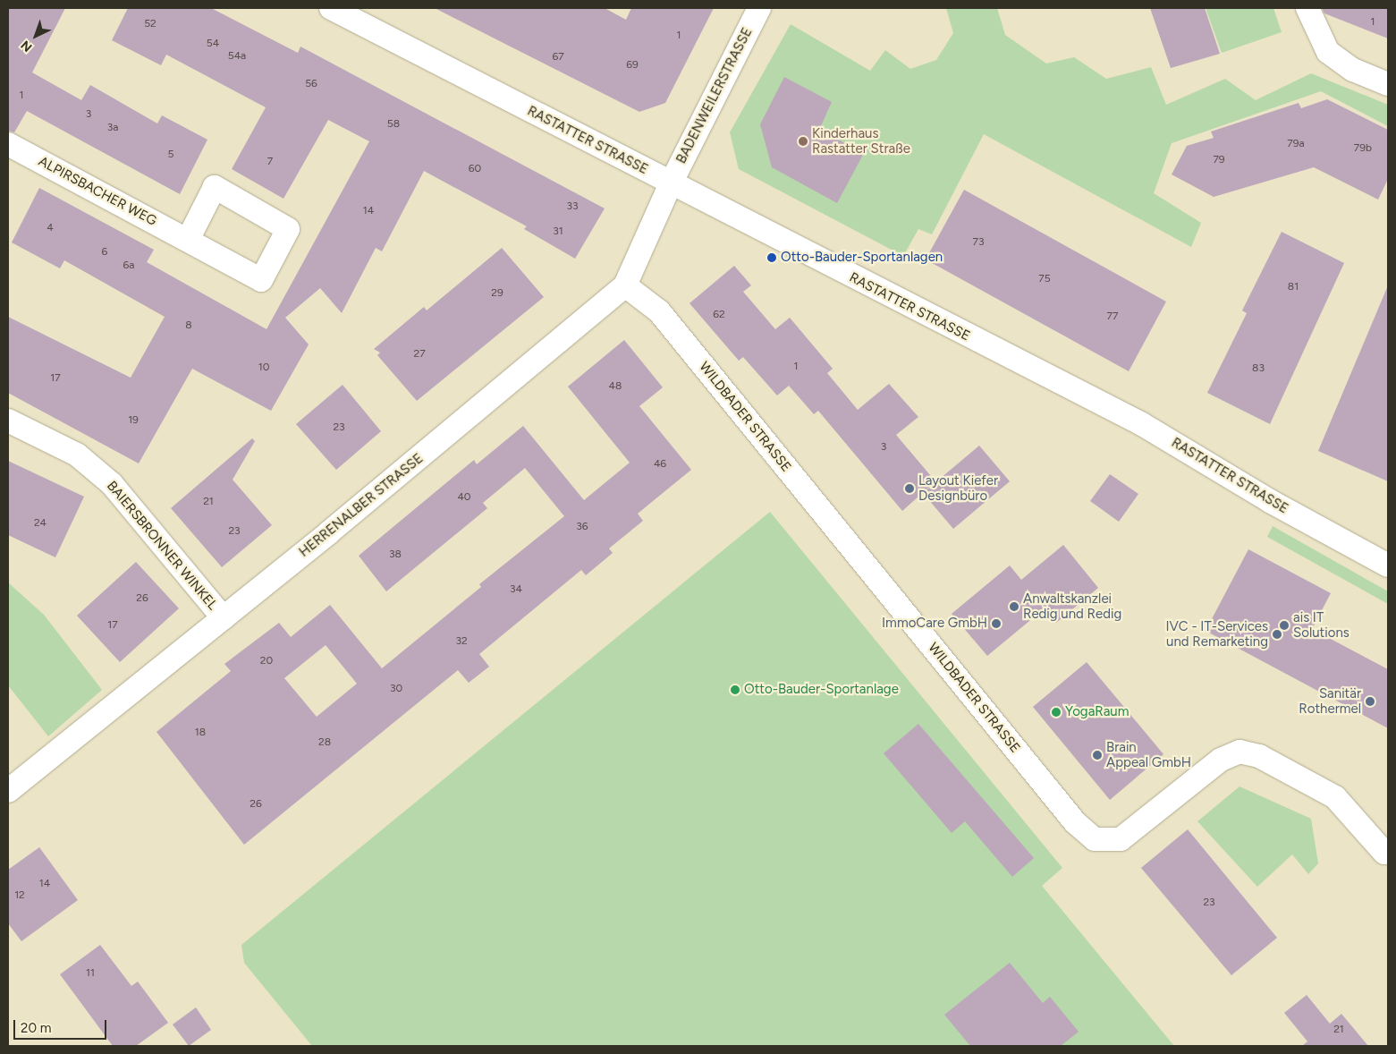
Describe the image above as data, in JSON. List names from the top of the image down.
{
  "streets": {
    "street": [
      "BADENWEILERSTRASSE",
      "RASTATTER STRASSE",
      "ALPIRSBACHER WEG",
      "WILDBADER STRASSE",
      "HERRENALBER STRASSE",
      "BAIERSBRONNER WINKEL"
    ]
  },
  "crossings": [
    ["BADENWEILERSTRASSE", "RASTATTER STRASSE"],
    ["BADENWEILERSTRASSE", "HERRENALBER STRASSE"],
    ["RASTATTER STRASSE", "HERRENALBER STRASSE"],
    ["WILDBADER STRASSE", "HERRENALBER STRASSE"],
    ["HERRENALBER STRASSE", "BAIERSBRONNER WINKEL"]
  ],
  "places": [
    "Kinderhaus Rastatter Straße",
    "Otto-Bauder-Sportanlagen",
    "Layout Kiefer Designbüro",
    "Anwaltskanzlei Redig und Redig",
    "ImmoCare GmbH",
    "ais IT Solutions",
    "IVC - IT-Services und Remarketing",
    "Otto-Bauder-Sportanlage",
    "Sanitär Rothermel",
    "YogaRaum",
    "Brain Appeal GmbH"
  ],
  "house_numbers": [
    "1",
    "52",
    "1",
    "54",
    "54a",
    "67",
    "69",
    "56",
    "1",
    "3",
    "58",
    "3a",
    "79a",
    "79b",
    "5",
    "79",
    "7",
    "60",
    "33",
    "14",
    "4",
    "31",
    "73",
    "6",
    "6a",
    "75",
    "81",
    "29",
    "62",
    "77",
    "8",
    "27",
    "1",
    "10",
    "83",
    "17",
    "48",
    "19",
    "23",
    "3",
    "46",
    "40",
    "21",
    "24",
    "36",
    "23",
    "38",
    "34",
    "26",
    "17",
    "32",
    "20",
    "30",
    "18",
    "28",
    "26",
    "14",
    "12",
    "23",
    "11",
    "21"
  ],
  "scale_bar": "20 m",
  "north": "bottom left"
}
